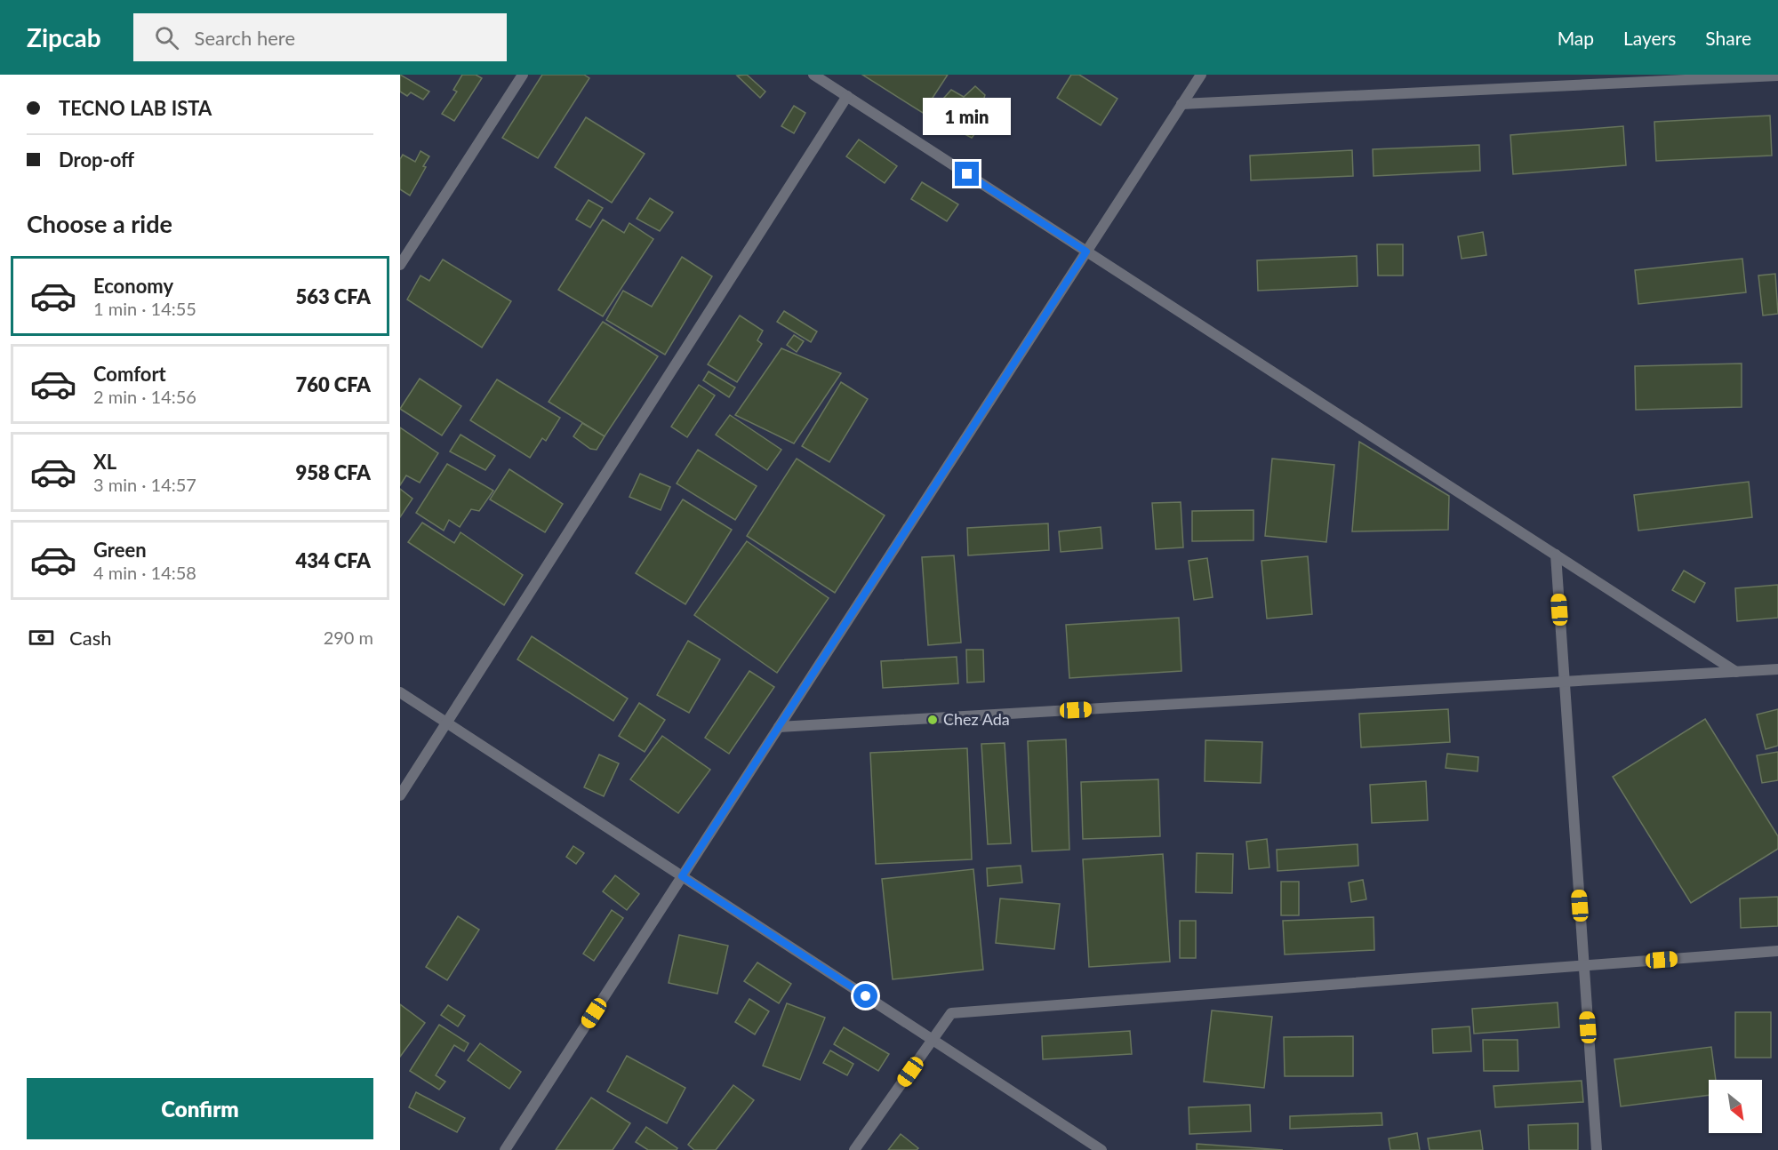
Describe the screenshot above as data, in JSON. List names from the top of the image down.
{
  "places": ["Chez Ada"],
  "north": "bottom right",
  "page": {
    "header": "Zipcab",
    "search": "Search here",
    "nav": ["Map", "Layers", "Share"],
    "banner": ["TECNO LAB ISTA", "Drop-off"],
    "bubble": "1 min",
    "heading": "Choose a ride",
    "list": [
      {
        "name": "Economy",
        "note": "1 min · 14:55",
        "value": "563 CFA"
      },
      {
        "name": "Comfort",
        "note": "2 min · 14:56",
        "value": "760 CFA"
      },
      {
        "name": "XL",
        "note": "3 min · 14:57",
        "value": "958 CFA"
      },
      {
        "name": "Green",
        "note": "4 min · 14:58",
        "value": "434 CFA"
      }
    ],
    "pay": ["Cash", "290 m"],
    "buttons": "Confirm"
  }
}
